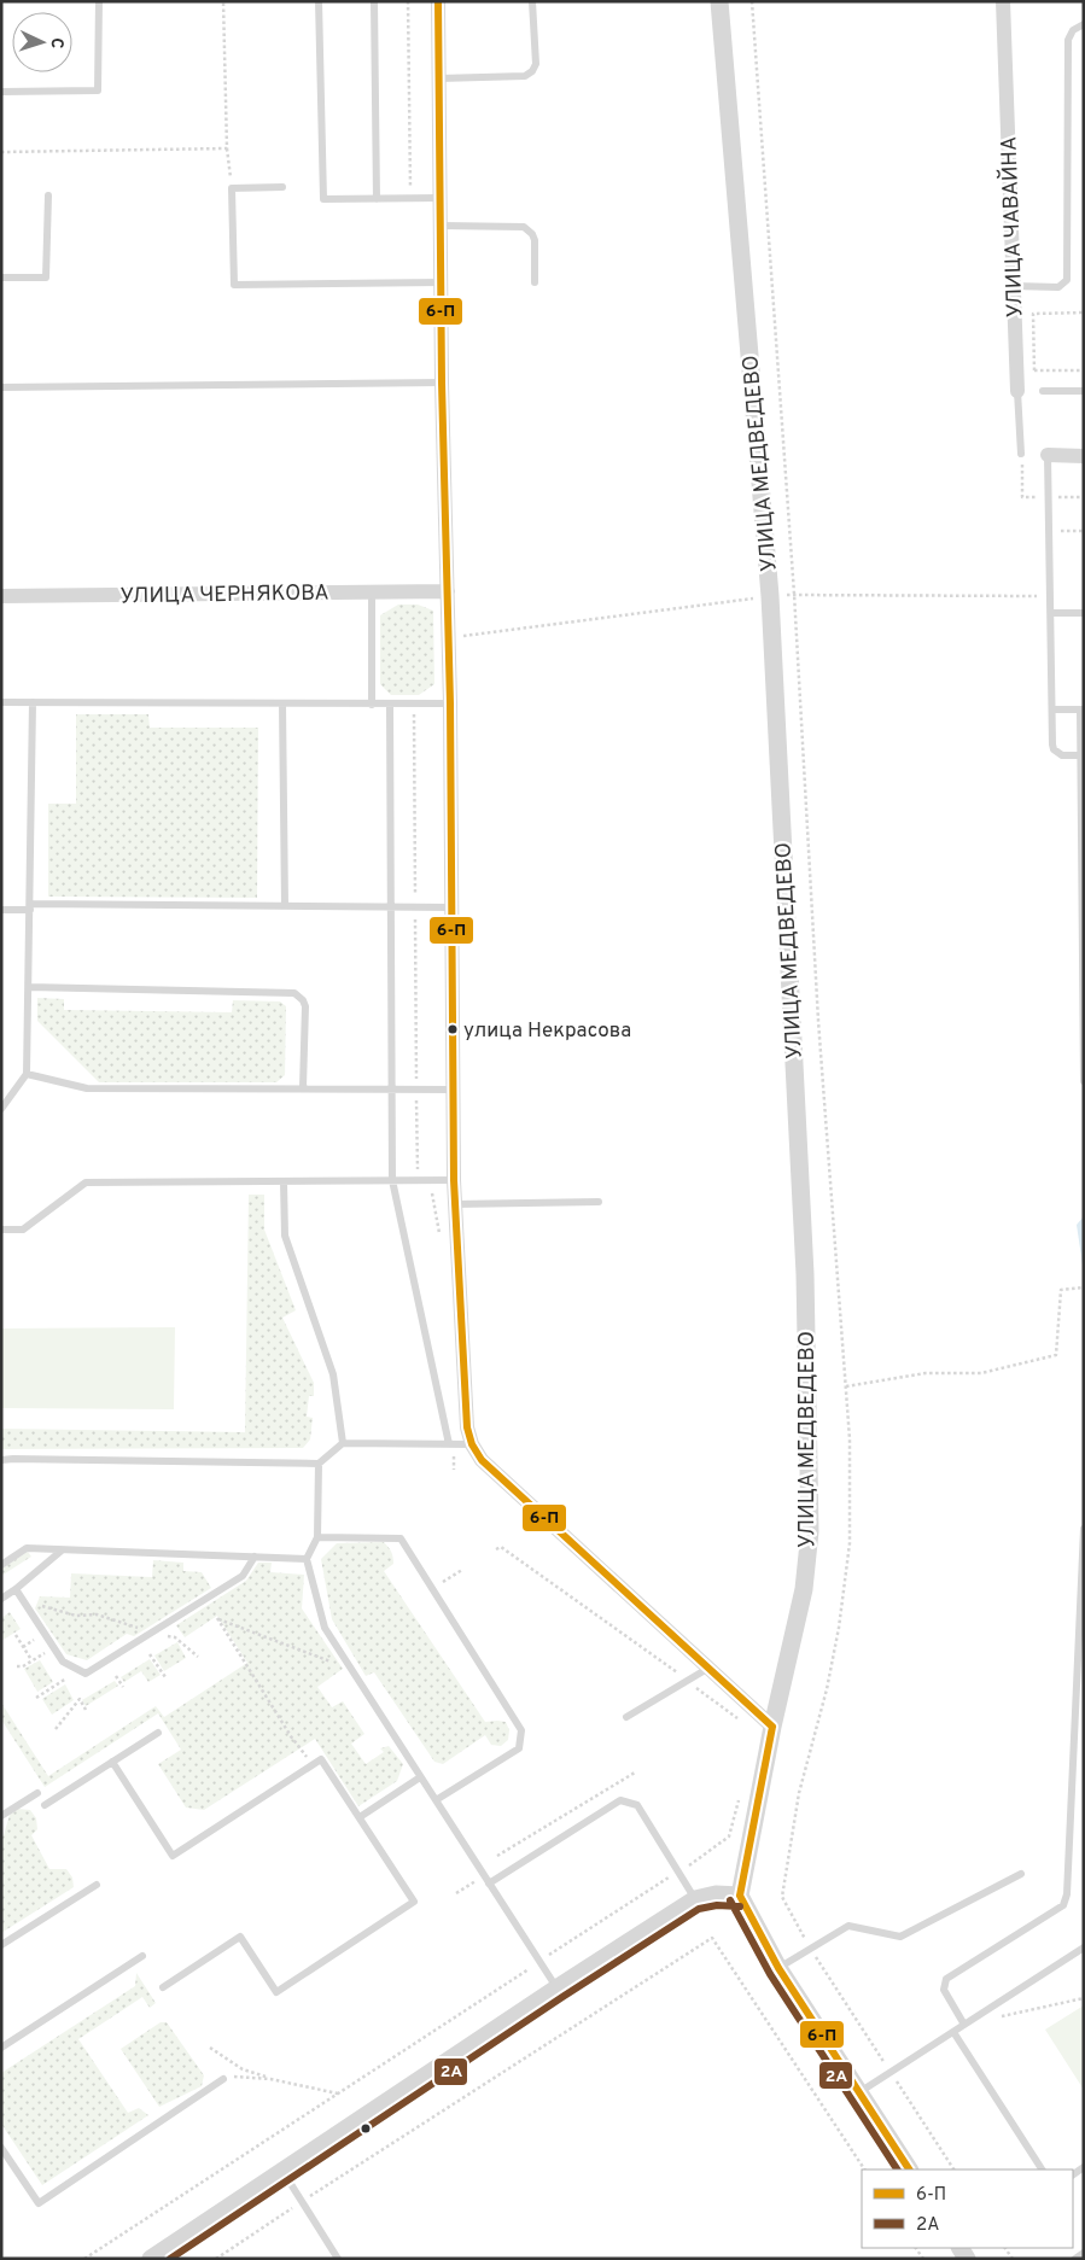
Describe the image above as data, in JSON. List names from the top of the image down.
{
  "streets": {
    "street": ["УЛИЦА ЧАВАЙНА", "УЛИЦА МЕДВЕДЕВО", "УЛИЦА ЧЕРНЯКОВА"]
  },
  "places": ["улица Некрасова"],
  "lines": ["transit line 6-П", "transit line 2А"],
  "legend": ["6-П", "2А"],
  "north": "right"
}
